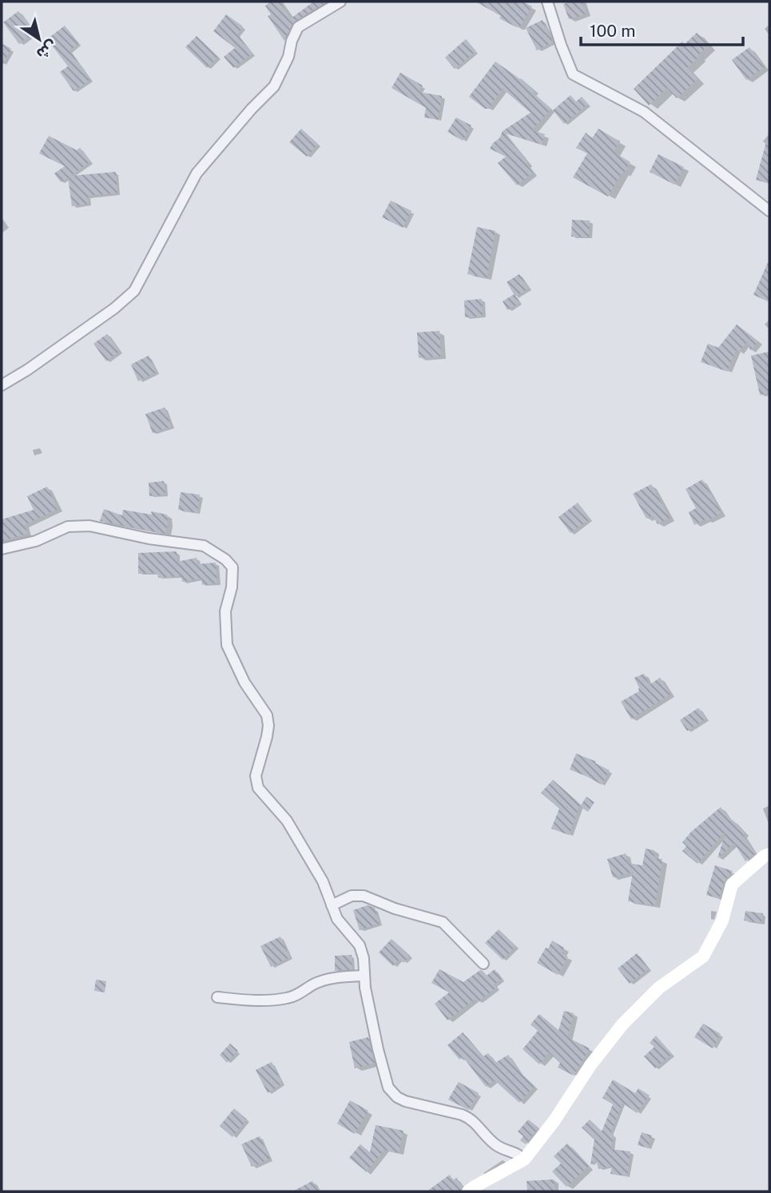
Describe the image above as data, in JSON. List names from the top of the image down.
{
  "scale_bar": "100 m",
  "north": "bottom right"
}
